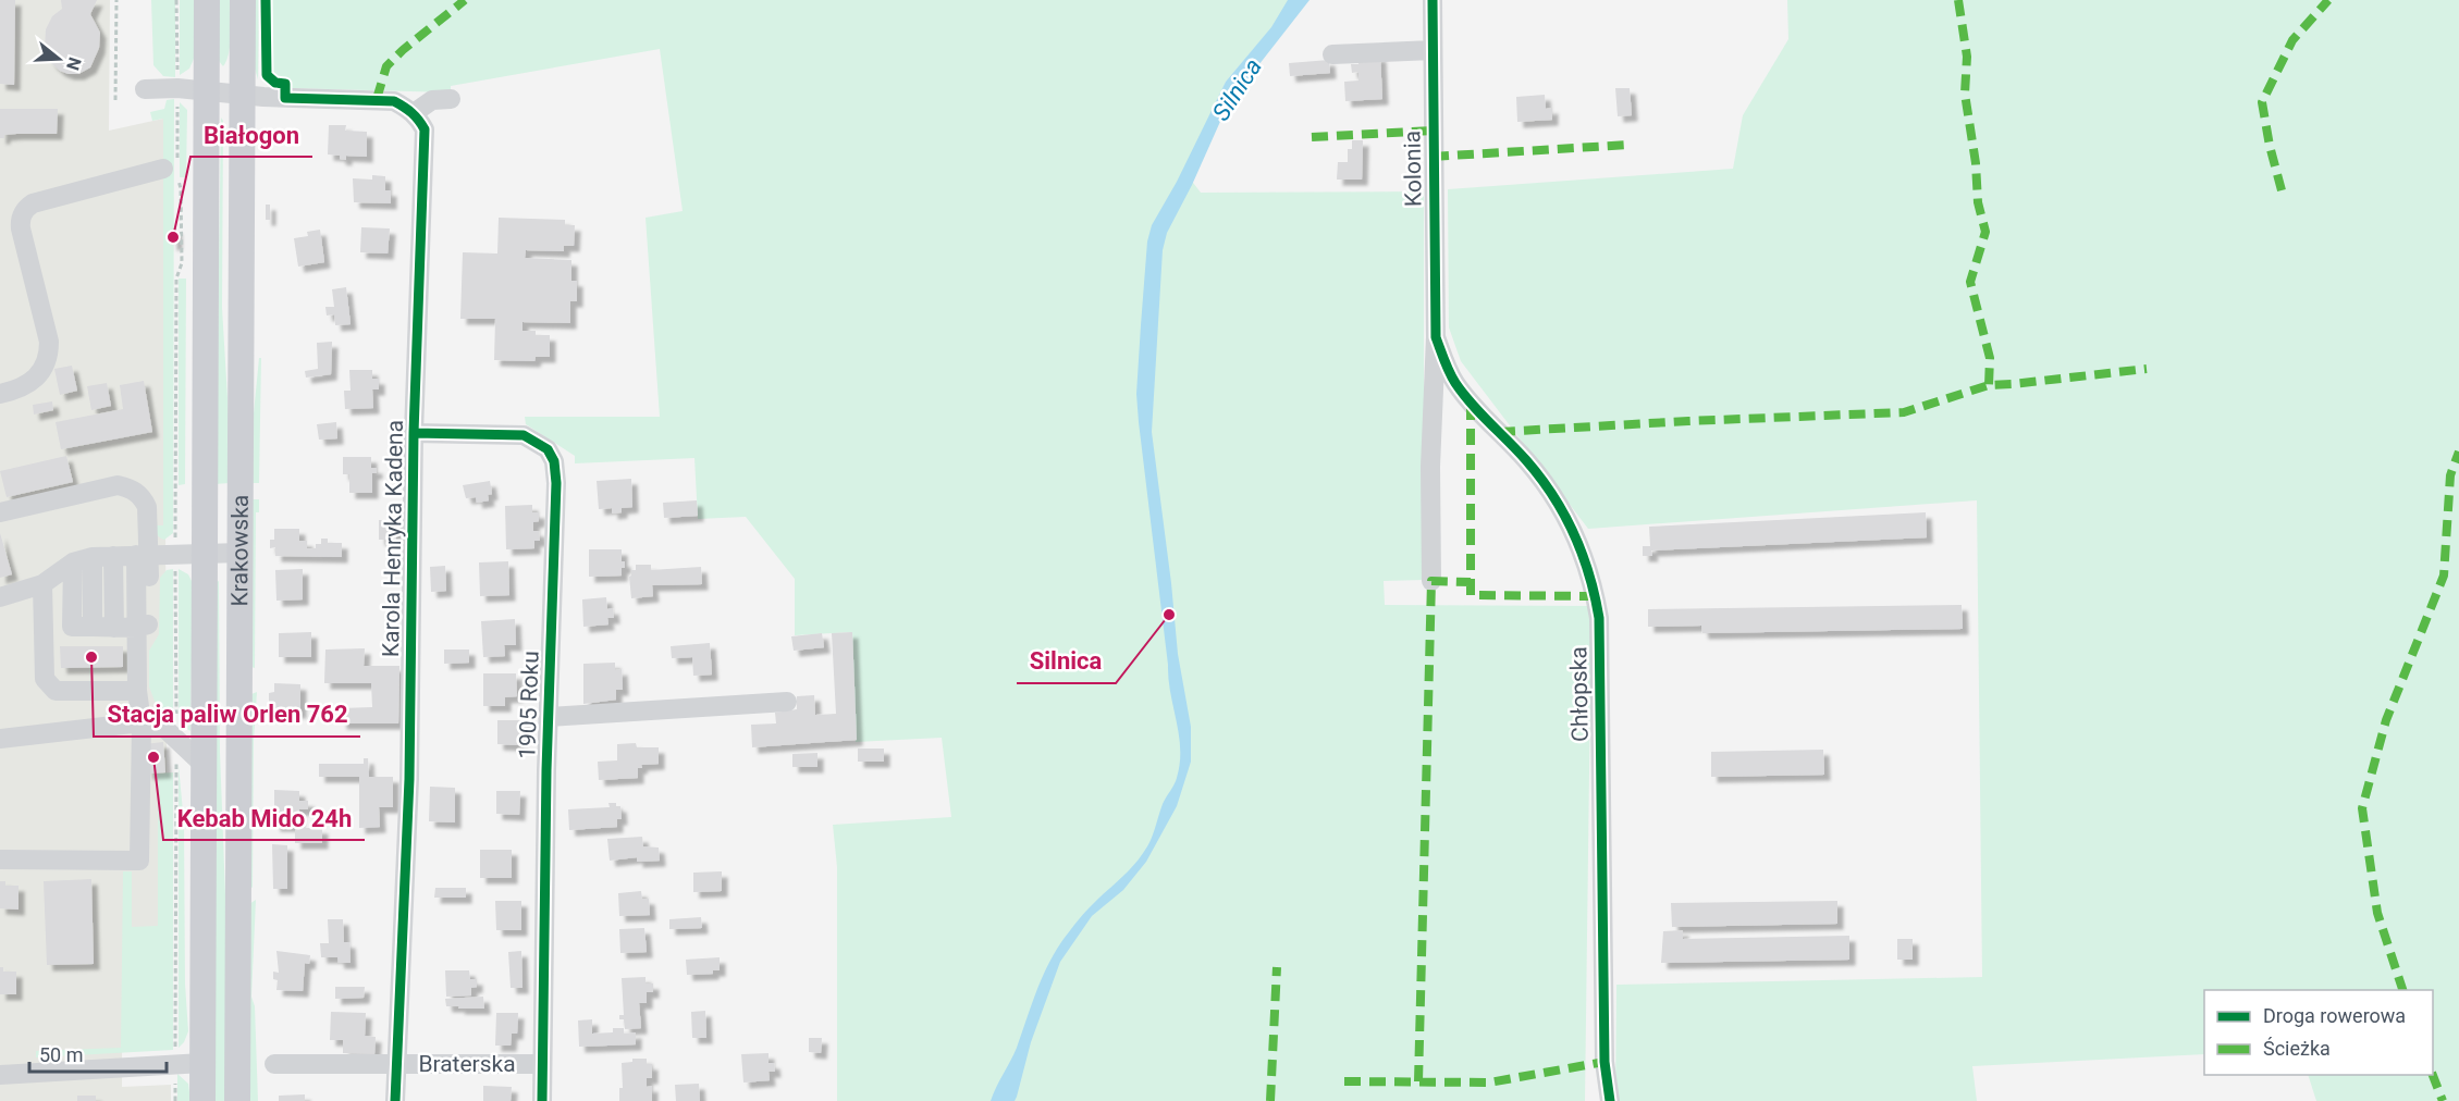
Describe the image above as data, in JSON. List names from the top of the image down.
{
  "streets": {
    "main road": ["Krakowska"],
    "street": [
      "Kolonia",
      "Karola Henryka Kadena",
      "Chłopska",
      "1905 Roku",
      "Braterska"
    ]
  },
  "crossings": [
    ["Kolonia", "Chłopska"],
    ["Karola Henryka Kadena", "1905 Roku"],
    ["Karola Henryka Kadena", "Braterska"],
    ["1905 Roku", "Braterska"]
  ],
  "water": ["Silnica"],
  "places": [
    "Białogon",
    "Silnica",
    "Stacja paliw Orlen 762",
    "Kebab Mido 24h"
  ],
  "legend": ["Droga rowerowa", "Ścieżka"],
  "scale_bar": "50 m",
  "north": "right"
}
